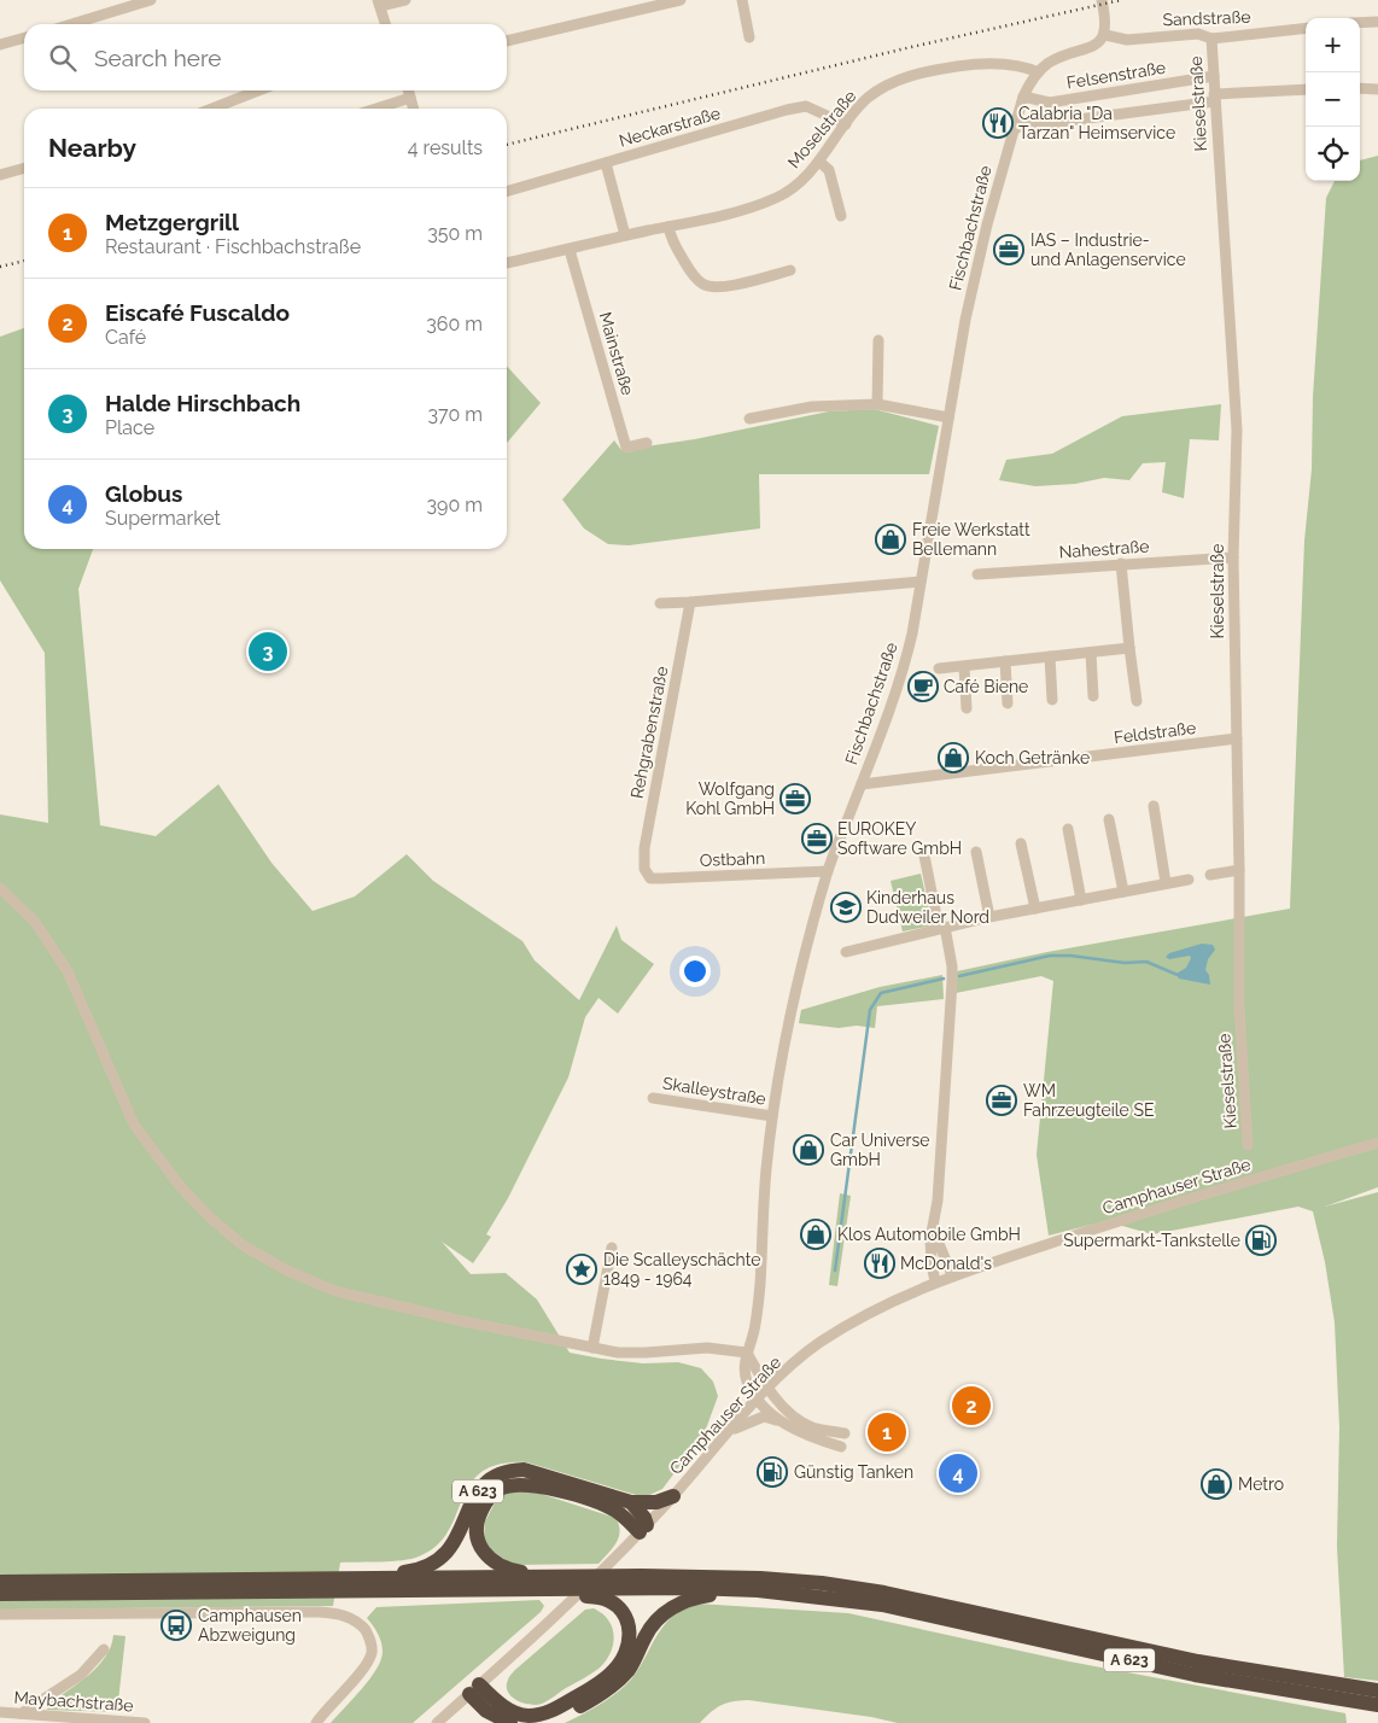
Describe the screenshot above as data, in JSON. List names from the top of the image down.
{
  "streets": {
    "highway": ["A 623"],
    "street": [
      "Sandstraße",
      "Felsenstraße",
      "Kieselstraße",
      "Neckarstraße",
      "Moselstraße",
      "Fischbachstraße",
      "Mainstraße",
      "Nahestraße",
      "Rehgrabenstraße",
      "Feldstraße",
      "Ostbahn",
      "Skalleystraße",
      "Camphauser Straße",
      "Maybachstraße"
    ]
  },
  "crossings": [
    ["Sandstraße", "Kieselstraße"],
    ["Sandstraße", "Fischbachstraße"],
    ["Felsenstraße", "Kieselstraße"],
    ["Felsenstraße", "Fischbachstraße"],
    ["Kieselstraße", "Nahestraße"],
    ["Kieselstraße", "Feldstraße"],
    ["Neckarstraße", "Moselstraße"],
    ["Moselstraße", "Fischbachstraße"],
    ["Moselstraße", "Mainstraße"],
    ["Fischbachstraße", "Feldstraße"],
    ["Fischbachstraße", "Ostbahn"],
    ["Fischbachstraße", "Skalleystraße"],
    ["Fischbachstraße", "Camphauser Straße"],
    ["Rehgrabenstraße", "Ostbahn"]
  ],
  "places": {
    "restaurant": ["Calabria \"Da Tarzan\" Heimservice", "McDonald's"],
    "office": [
      "IAS – Industrie- und Anlagenservice",
      "Wolfgang Kohl GmbH",
      "EUROKEY Software GmbH",
      "WM Fahrzeugteile SE"
    ],
    "shop": [
      "Freie Werkstatt Bellemann",
      "Koch Getränke",
      "Car Universe GmbH",
      "Klos Automobile GmbH",
      "Metro"
    ],
    "cafe": ["Café Biene"],
    "school or university": ["Kinderhaus Dudweiler Nord"],
    "fuel station": ["Supermarkt-Tankstelle", "Günstig Tanken"],
    "place": ["Die Scalleyschächte 1849 - 1964"],
    "bus stop": ["Camphausen Abzweigung"]
  },
  "page": {
    "map_buttons": ["+", "−"],
    "search": "Search here",
    "heading": ["Nearby", "4 results"],
    "list": [
      {
        "mark": "1",
        "name": "Metzgergrill",
        "note": "Restaurant · Fischbachstraße",
        "value": "350 m"
      },
      {
        "mark": "2",
        "name": "Eiscafé Fuscaldo",
        "note": "Café",
        "value": "360 m"
      },
      {
        "mark": "3",
        "name": "Halde Hirschbach",
        "note": "Place",
        "value": "370 m"
      },
      {
        "mark": "4",
        "name": "Globus",
        "note": "Supermarket",
        "value": "390 m"
      }
    ],
    "pins": [
      "3",
      "2",
      "1",
      "4"
    ]
  }
}
